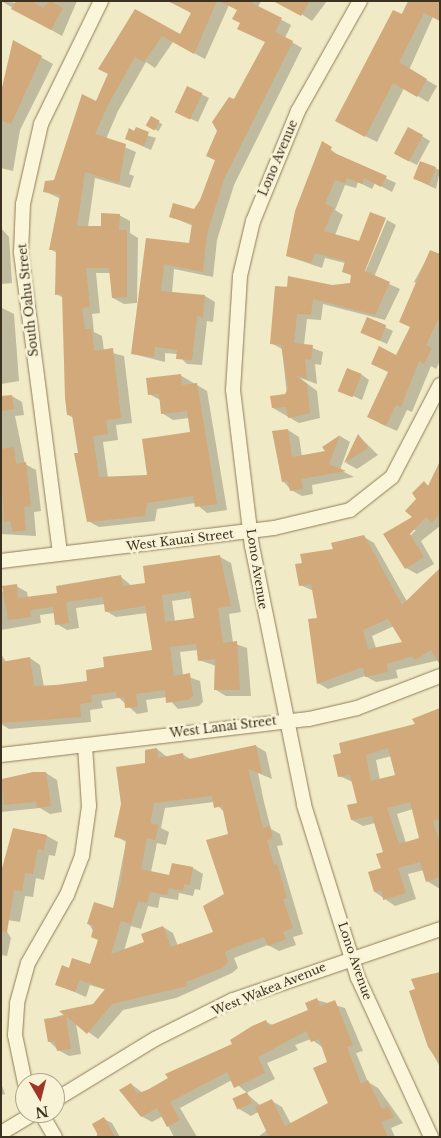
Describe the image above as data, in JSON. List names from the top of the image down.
{
  "streets": {
    "street": [
      "Lono Avenue",
      "South Oahu Street",
      "West Kauai Street",
      "West Lanai Street",
      "West Wakea Avenue"
    ]
  },
  "crossings": [
    ["Lono Avenue", "West Kauai Street"],
    ["Lono Avenue", "West Lanai Street"],
    ["Lono Avenue", "West Wakea Avenue"],
    ["South Oahu Street", "West Kauai Street"]
  ],
  "north": "bottom"
}
